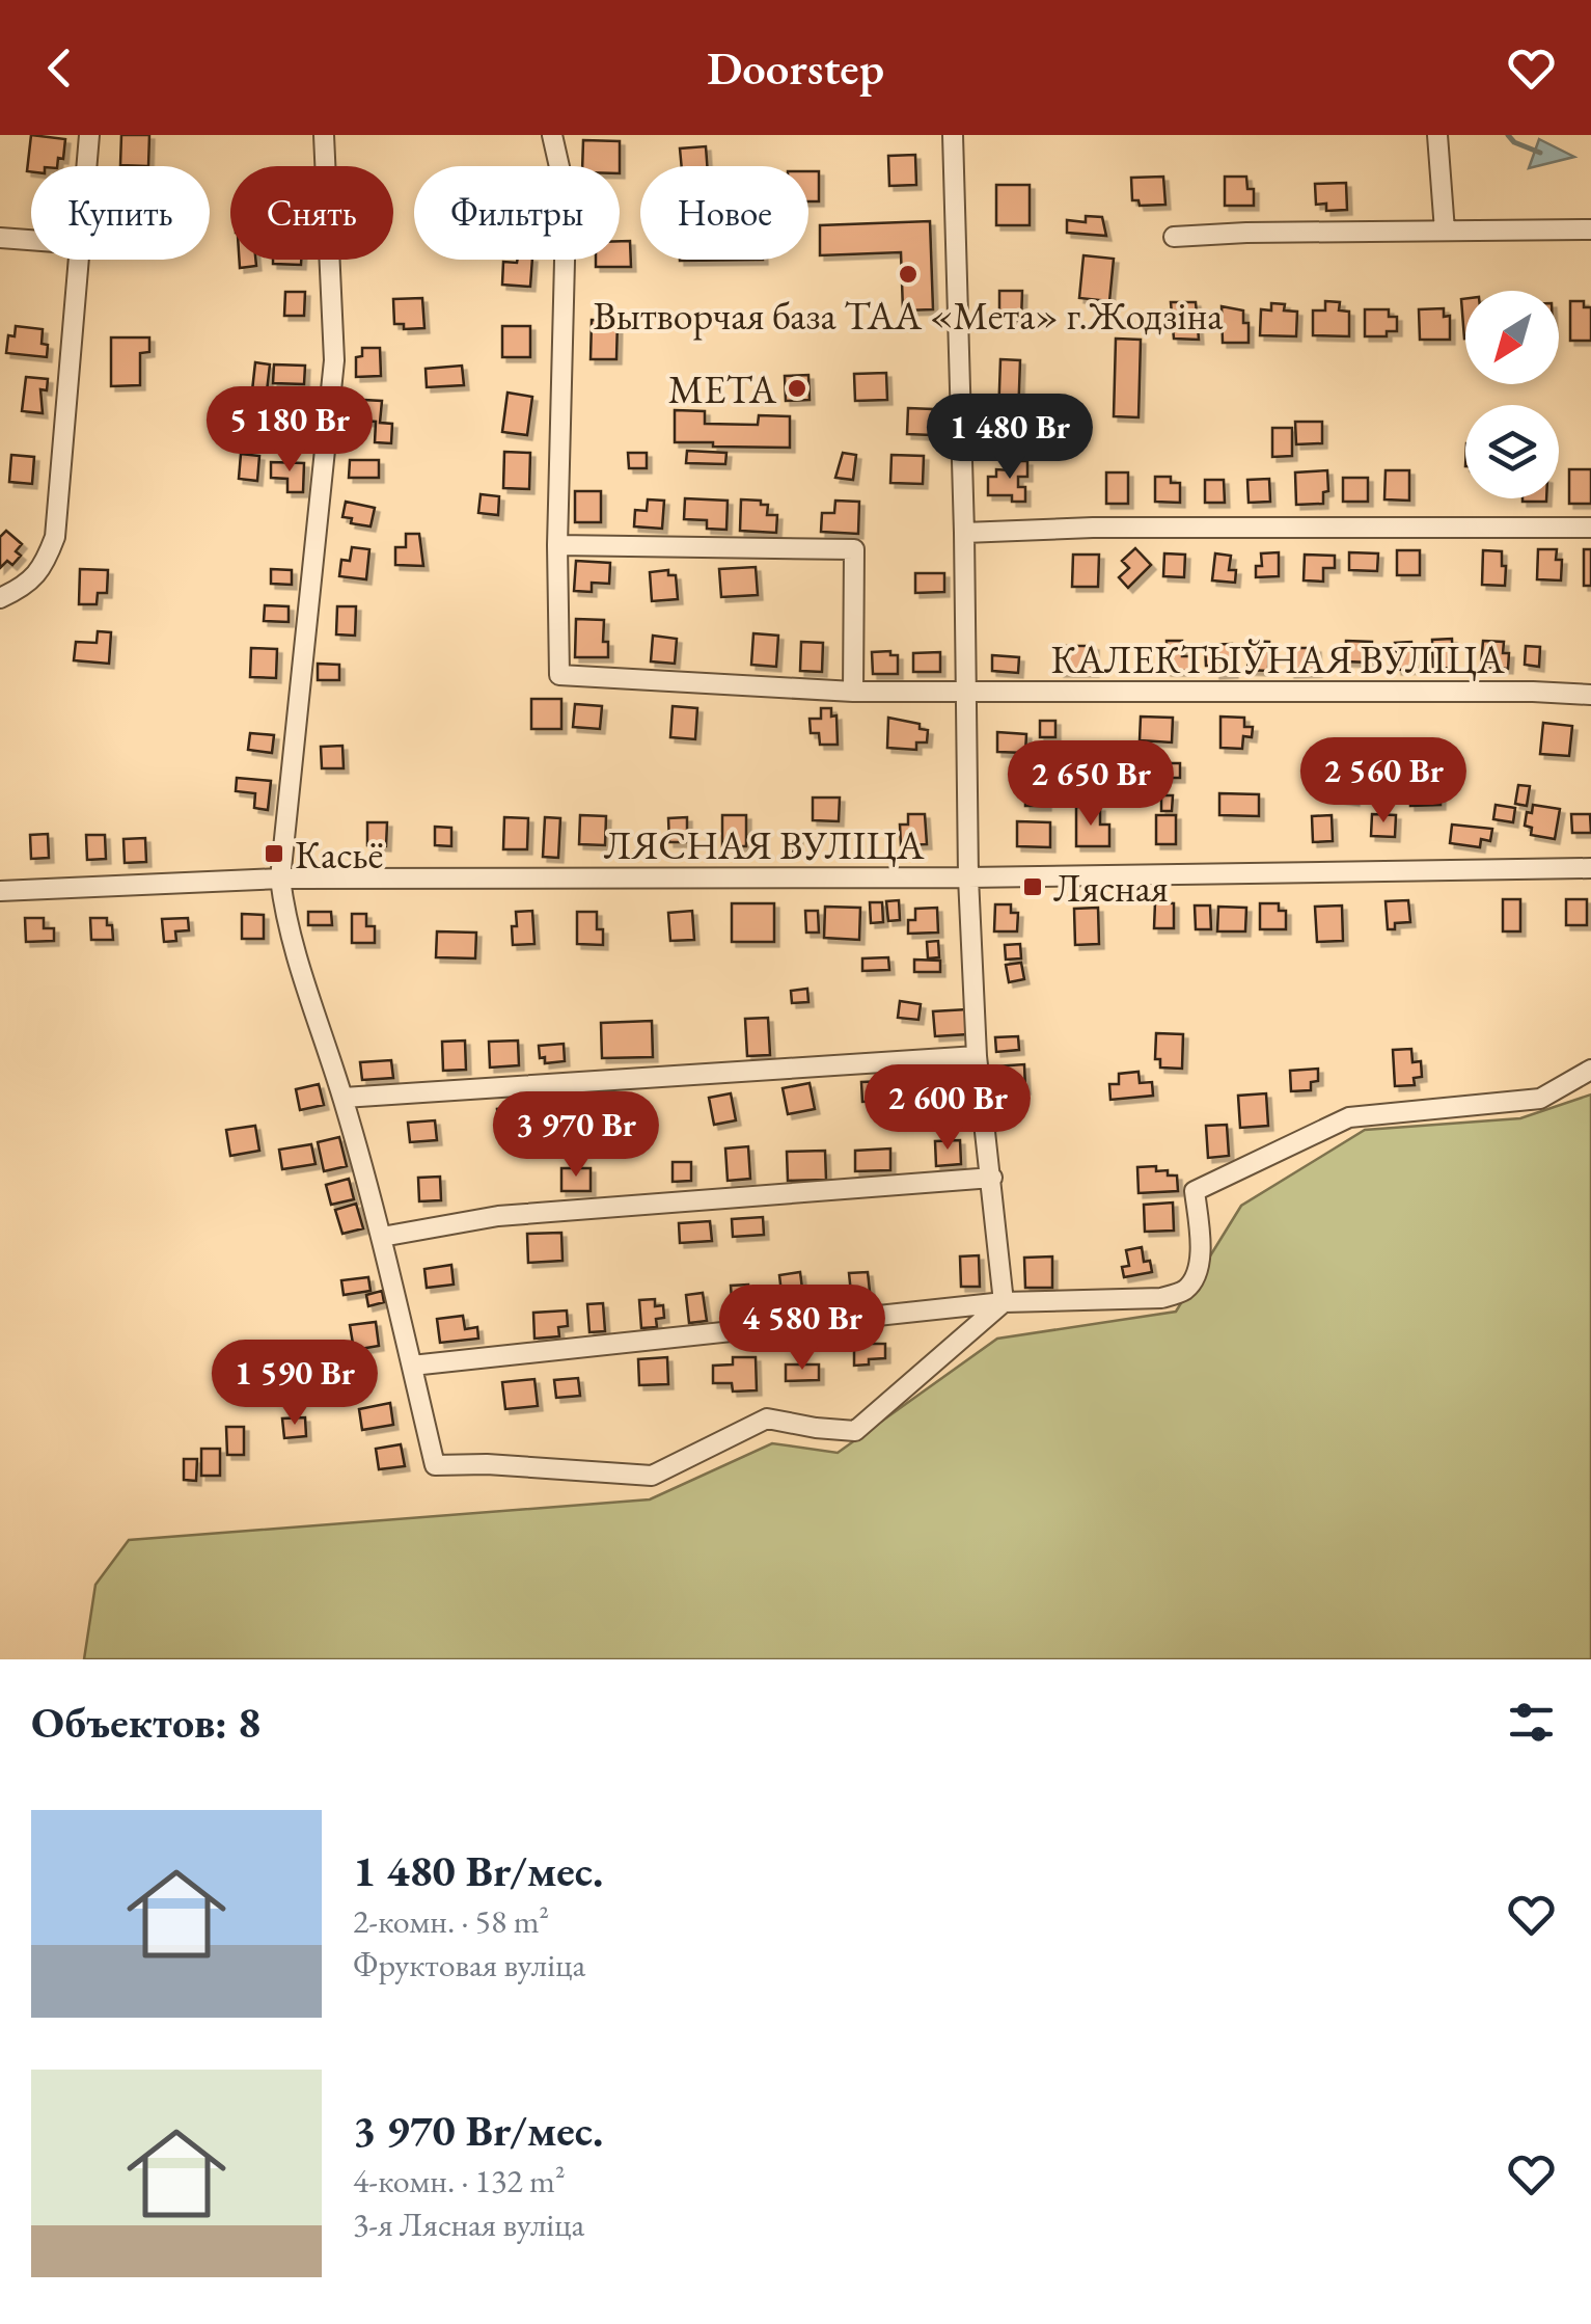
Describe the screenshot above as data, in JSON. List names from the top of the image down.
{
  "streets": {
    "street": ["КАЛЕКТЫЎНАЯ ВУЛІЦА", "ЛЯСНАЯ ВУЛІЦА"]
  },
  "places": {
    "other": ["Вытворчая база ТАА «Мета» г.Жодзіна", "МЕТА"],
    "transit": ["Касьё", "Лясная"]
  },
  "north": "bottom left",
  "page": {
    "header": "Doorstep",
    "chip": [
      "Купить",
      "Снять",
      "Фильтры",
      "Новое"
    ],
    "price": [
      "5 180 Br",
      "1 480 Br",
      "2 560 Br",
      "2 650 Br",
      "2 600 Br",
      "3 970 Br",
      "4 580 Br",
      "1 590 Br"
    ],
    "heading": "Объектов: 8",
    "list": [
      {
        "name": "1 480 Br/мес.",
        "note": "2-комн. · 58 m² · Фруктовая вуліца"
      },
      {
        "name": "3 970 Br/мес.",
        "note": "4-комн. · 132 m² · 3-я Лясная вуліца"
      }
    ]
  }
}
